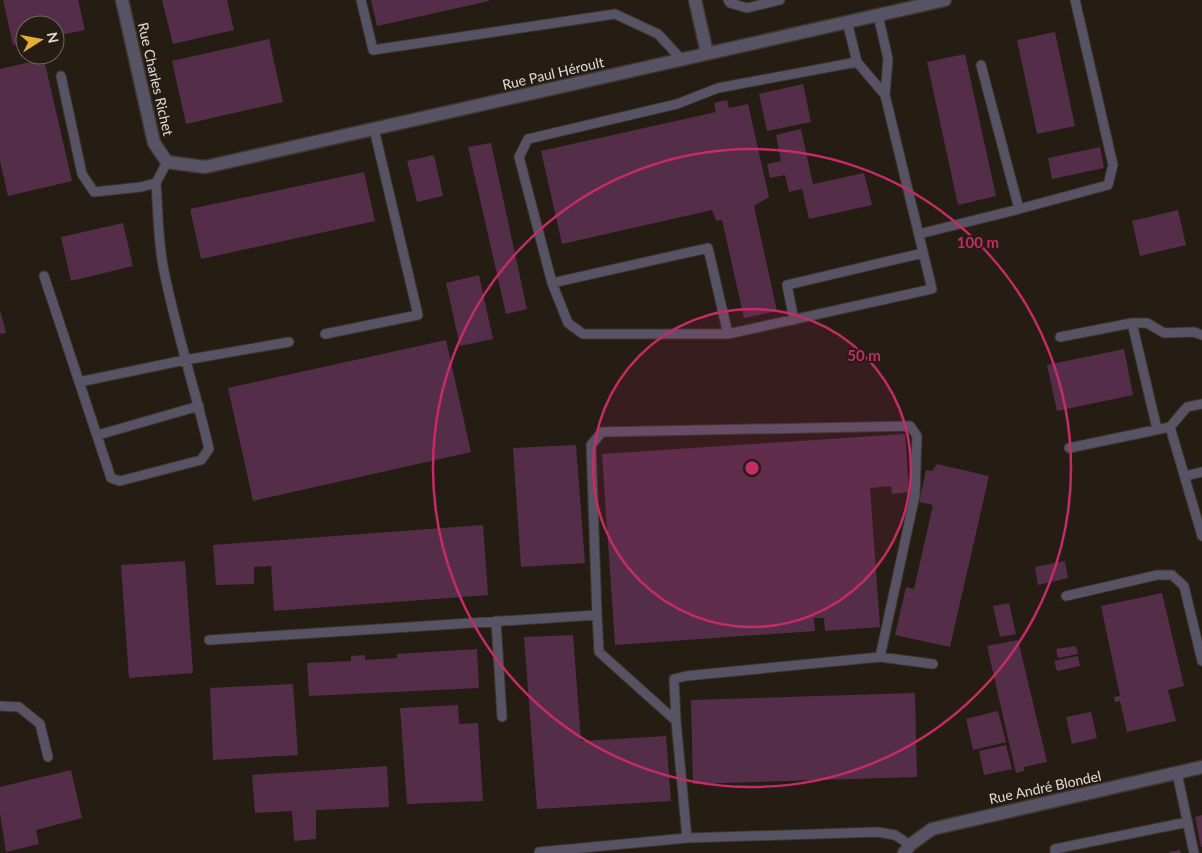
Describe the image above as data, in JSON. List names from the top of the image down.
{
  "streets": {
    "street": ["Rue Paul Héroult", "Rue Charles Richet", "Rue André Blondel"]
  },
  "crossings": [
    ["Rue Paul Héroult", "Rue Charles Richet"]
  ],
  "north": "right",
  "rings": ["100 m", "50 m"]
}
